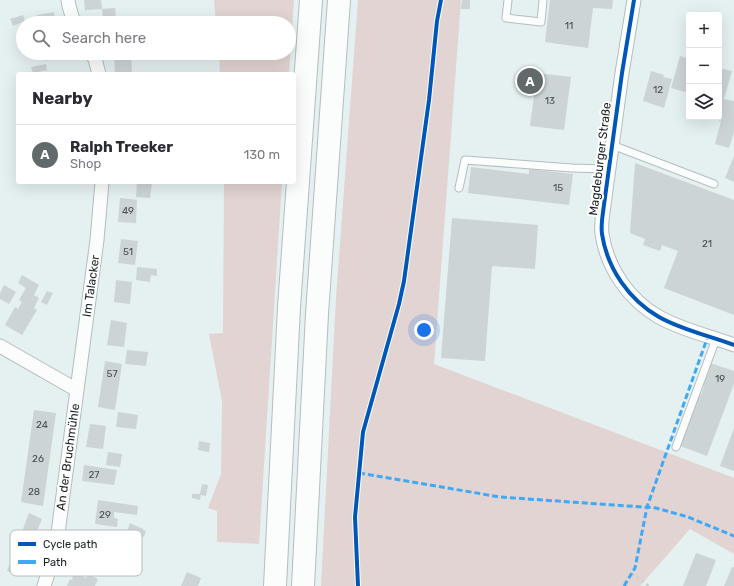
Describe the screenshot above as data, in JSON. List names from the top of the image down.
{
  "streets": {
    "street": ["Magdeburger Straße", "Im Talacker", "An der Bruchmühle"]
  },
  "crossings": [
    ["Im Talacker", "An der Bruchmühle"]
  ],
  "house_numbers": [
    "11",
    "12",
    "13",
    "15",
    "49",
    "21",
    "51",
    "57",
    "19",
    "24",
    "26",
    "27",
    "28",
    "29"
  ],
  "legend": ["Cycle path", "Path"],
  "page": {
    "map_buttons": ["+", "−"],
    "search": "Search here",
    "pins": "A",
    "heading": "Nearby",
    "list": [
      {
        "mark": "A",
        "name": "Ralph Treeker",
        "note": "Shop",
        "value": "130 m"
      }
    ]
  }
}
